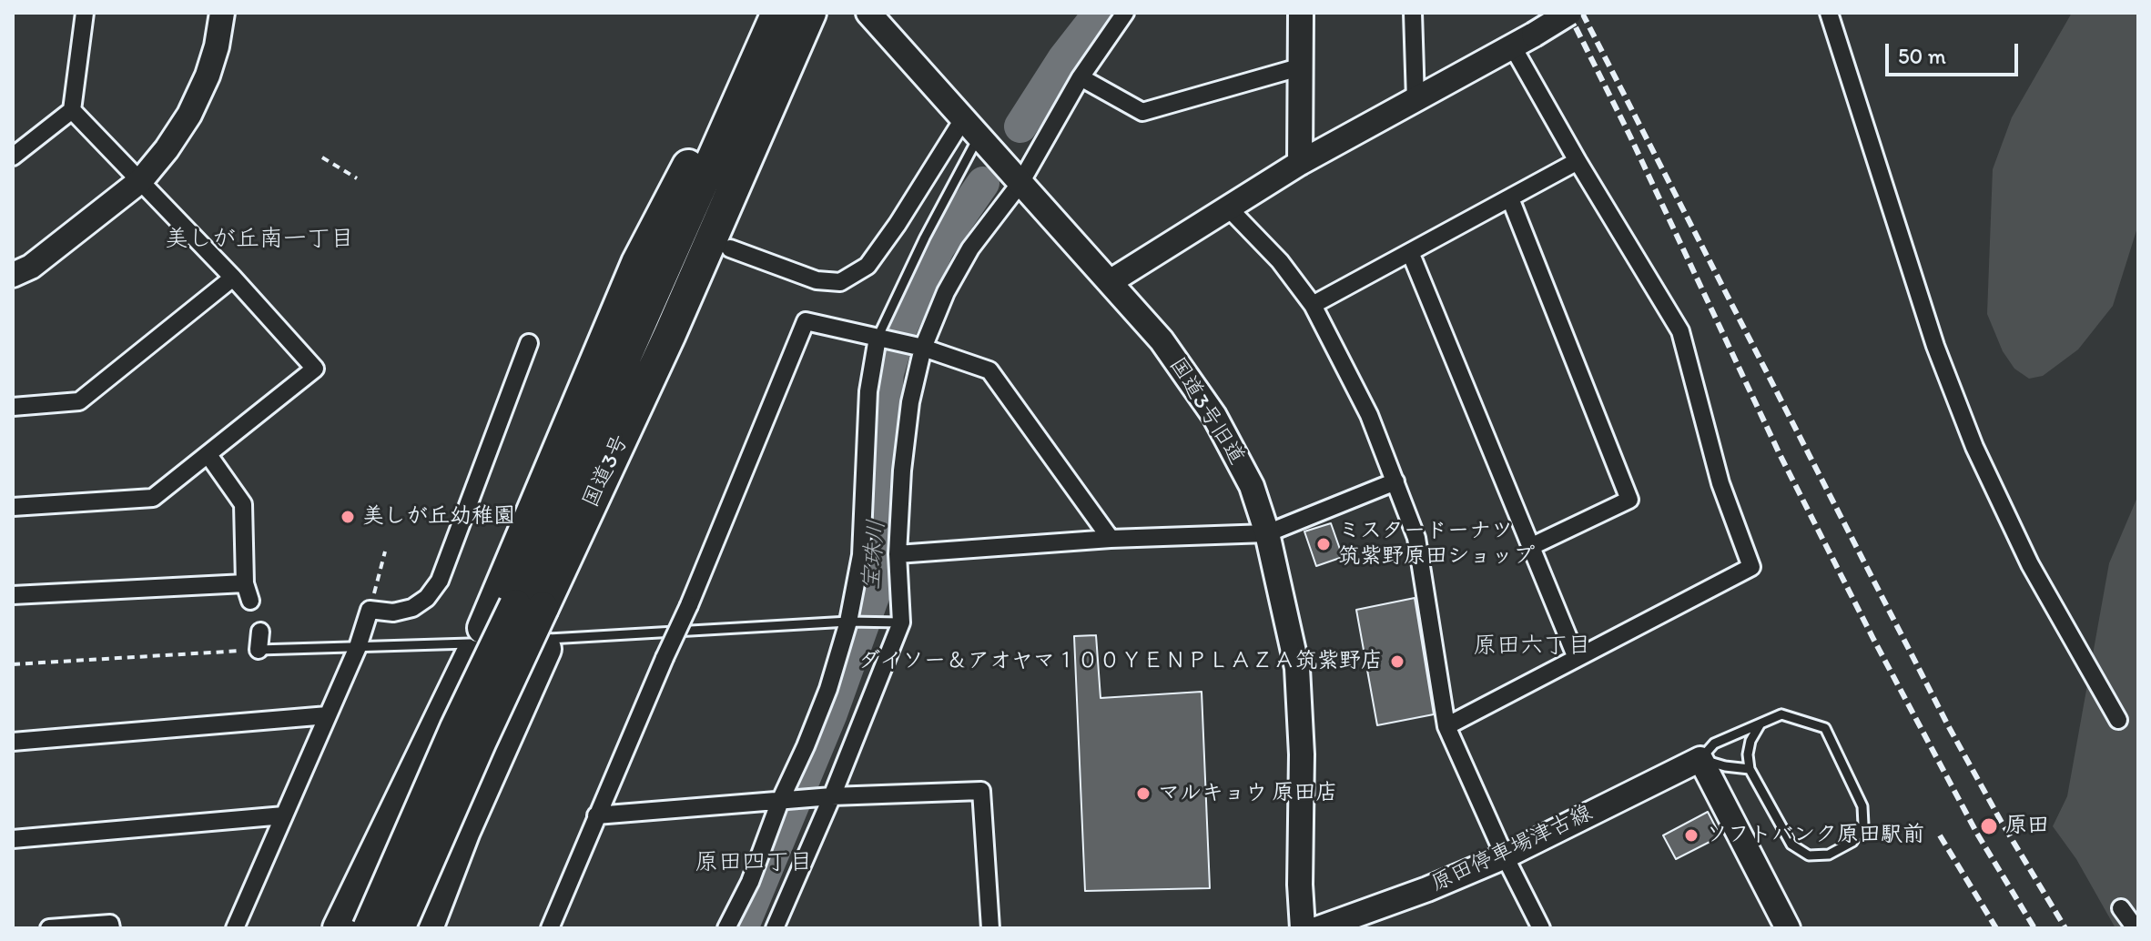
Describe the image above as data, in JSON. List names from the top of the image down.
{
  "streets": {
    "highway": ["国道3号"],
    "street": ["国道3号旧道", "原田停車場津古線"]
  },
  "districts": ["美しが丘南一丁目", "原田六丁目", "原田四丁目"],
  "water": ["宝珠川"],
  "places": [
    "美しが丘幼稚園",
    "ミスタードーナツ 筑紫野原田ショップ",
    "ダイソー＆アオヤマ１００ＹＥＮＰＬＡＺＡ筑紫野店",
    "マルキョウ 原田店",
    "原田",
    "ソフトバンク原田駅前"
  ],
  "scale_bar": "50 m"
}
